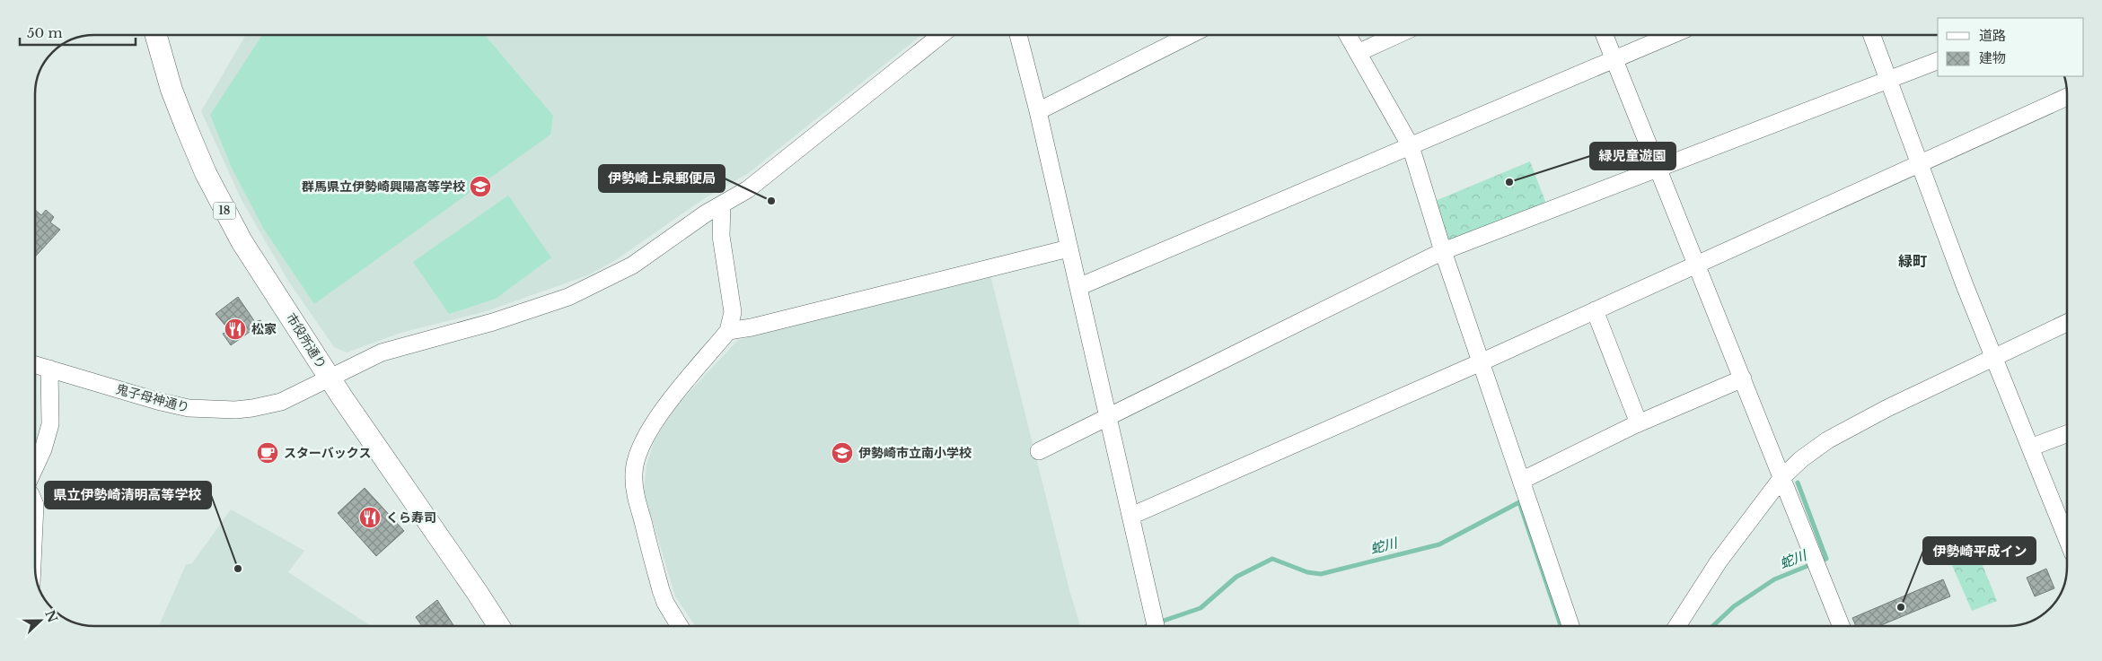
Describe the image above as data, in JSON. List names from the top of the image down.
{
  "streets": {
    "main road": ["18", "市役所通り"],
    "street": ["鬼子母神通り"]
  },
  "crossings": [
    ["市役所通り", "鬼子母神通り"]
  ],
  "districts": ["緑町"],
  "water": ["蛇川"],
  "places": {
    "other": [
      "緑児童遊園",
      "伊勢崎上泉郵便局",
      "県立伊勢崎清明高等学校",
      "伊勢崎平成イン"
    ],
    "school or university": ["群馬県立伊勢崎興陽高等学校", "伊勢崎市立南小学校"],
    "restaurant": ["松家", "くら寿司"],
    "cafe": ["スターバックス"]
  },
  "legend": ["道路", "建物"],
  "scale_bar": "50 m",
  "north": "right"
}
